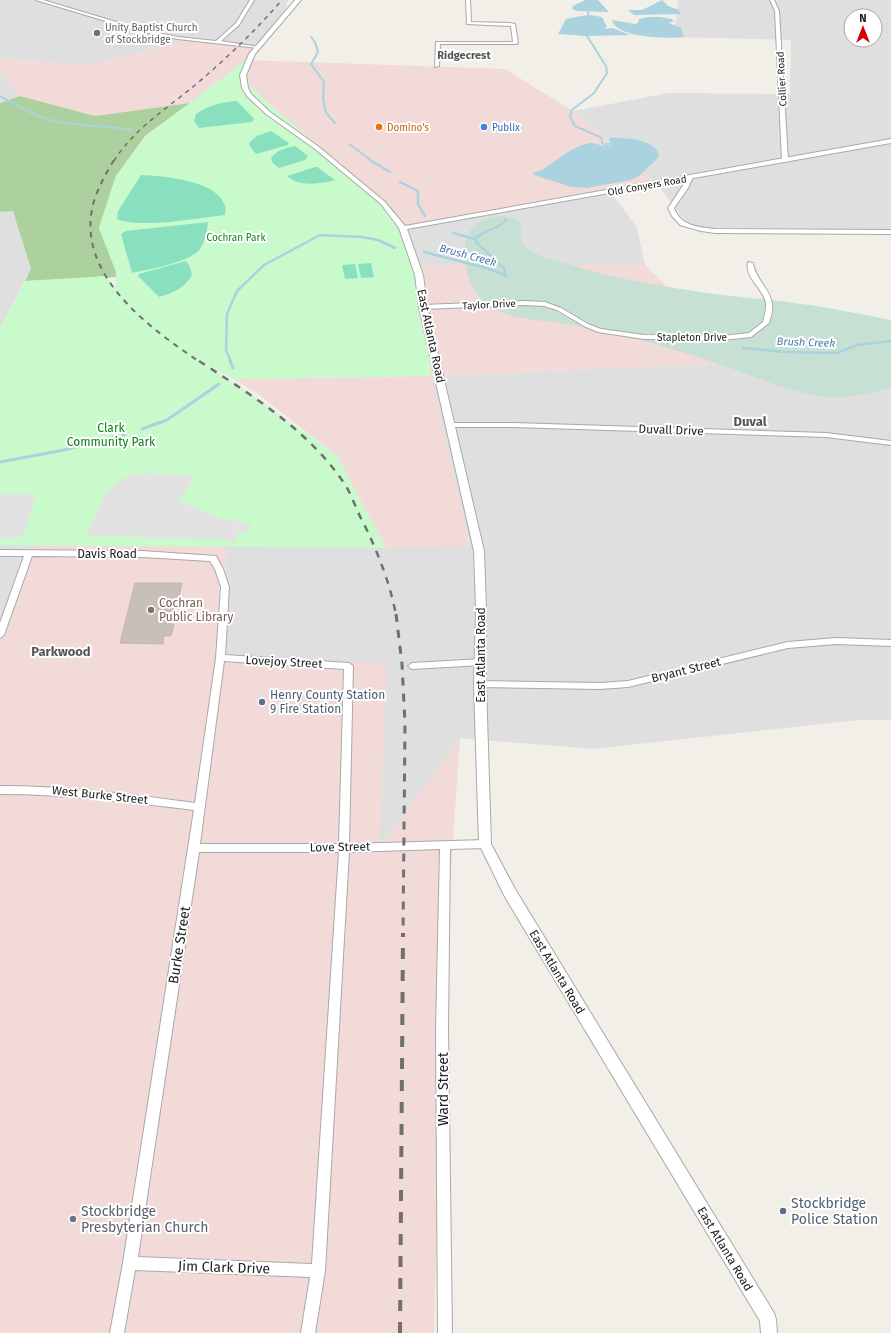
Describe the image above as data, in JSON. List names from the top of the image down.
{
  "streets": {
    "street": [
      "Collier Road",
      "Old Conyers Road",
      "Taylor Drive",
      "East Atlanta Road",
      "Stapleton Drive",
      "Duvall Drive",
      "Davis Road",
      "Lovejoy Street",
      "Bryant Street",
      "West Burke Street",
      "Love Street",
      "Burke Street",
      "Ward Street",
      "Jim Clark Drive"
    ]
  },
  "crossings": [
    ["Collier Road", "Old Conyers Road"],
    ["Old Conyers Road", "East Atlanta Road"],
    ["Taylor Drive", "East Atlanta Road"],
    ["Taylor Drive", "Stapleton Drive"],
    ["East Atlanta Road", "Duvall Drive"],
    ["East Atlanta Road", "Bryant Street"],
    ["East Atlanta Road", "Love Street"],
    ["Davis Road", "Burke Street"],
    ["Lovejoy Street", "Love Street"],
    ["Lovejoy Street", "Burke Street"],
    ["West Burke Street", "Burke Street"],
    ["Love Street", "Burke Street"],
    ["Love Street", "Ward Street"],
    ["Burke Street", "Jim Clark Drive"]
  ],
  "districts": ["Ridgecrest", "Duval", "Parkwood"],
  "water": ["Brush Creek"],
  "parks": ["Cochran Park", "Clark Community Park"],
  "places": [
    "Unity Baptist Church of Stockbridge",
    "Domino's",
    "Publix",
    "Cochran Public Library",
    "Henry County Station 9 Fire Station",
    "Stockbridge Police Station",
    "Stockbridge Presbyterian Church"
  ],
  "north": "top"
}
